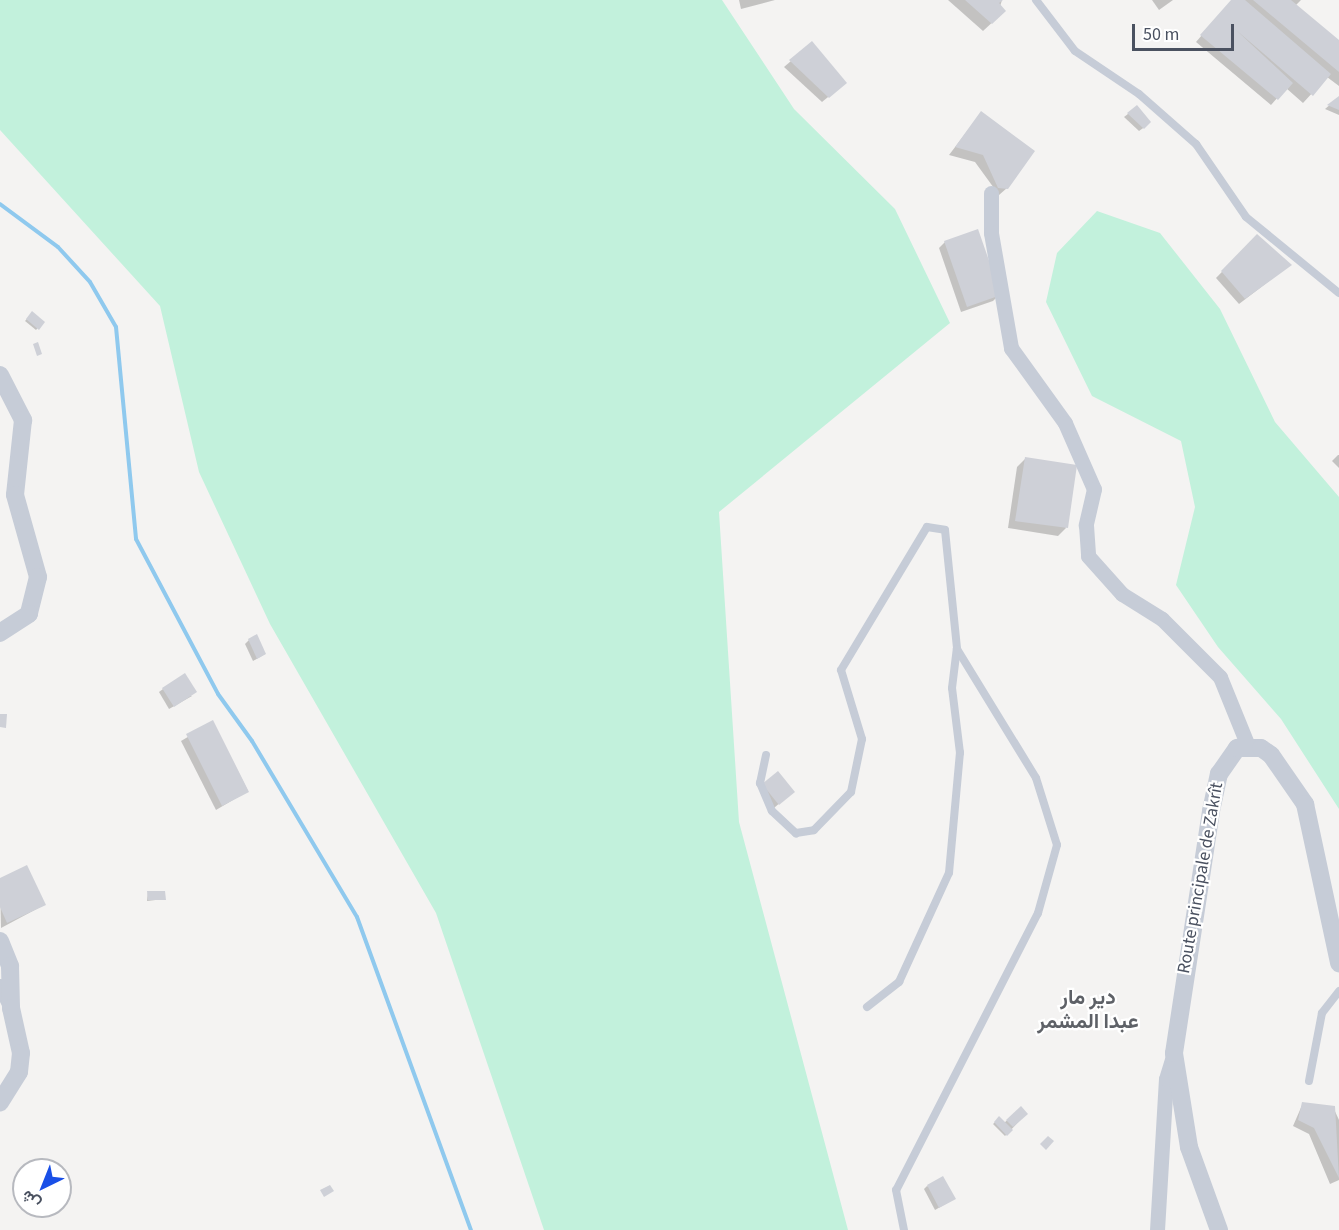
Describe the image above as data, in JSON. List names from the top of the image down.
{
  "streets": {
    "street": ["Route principale de Zakrît"]
  },
  "districts": ["دير مار عبدا المشمر"],
  "scale_bar": "50 m",
  "north": "bottom left"
}
